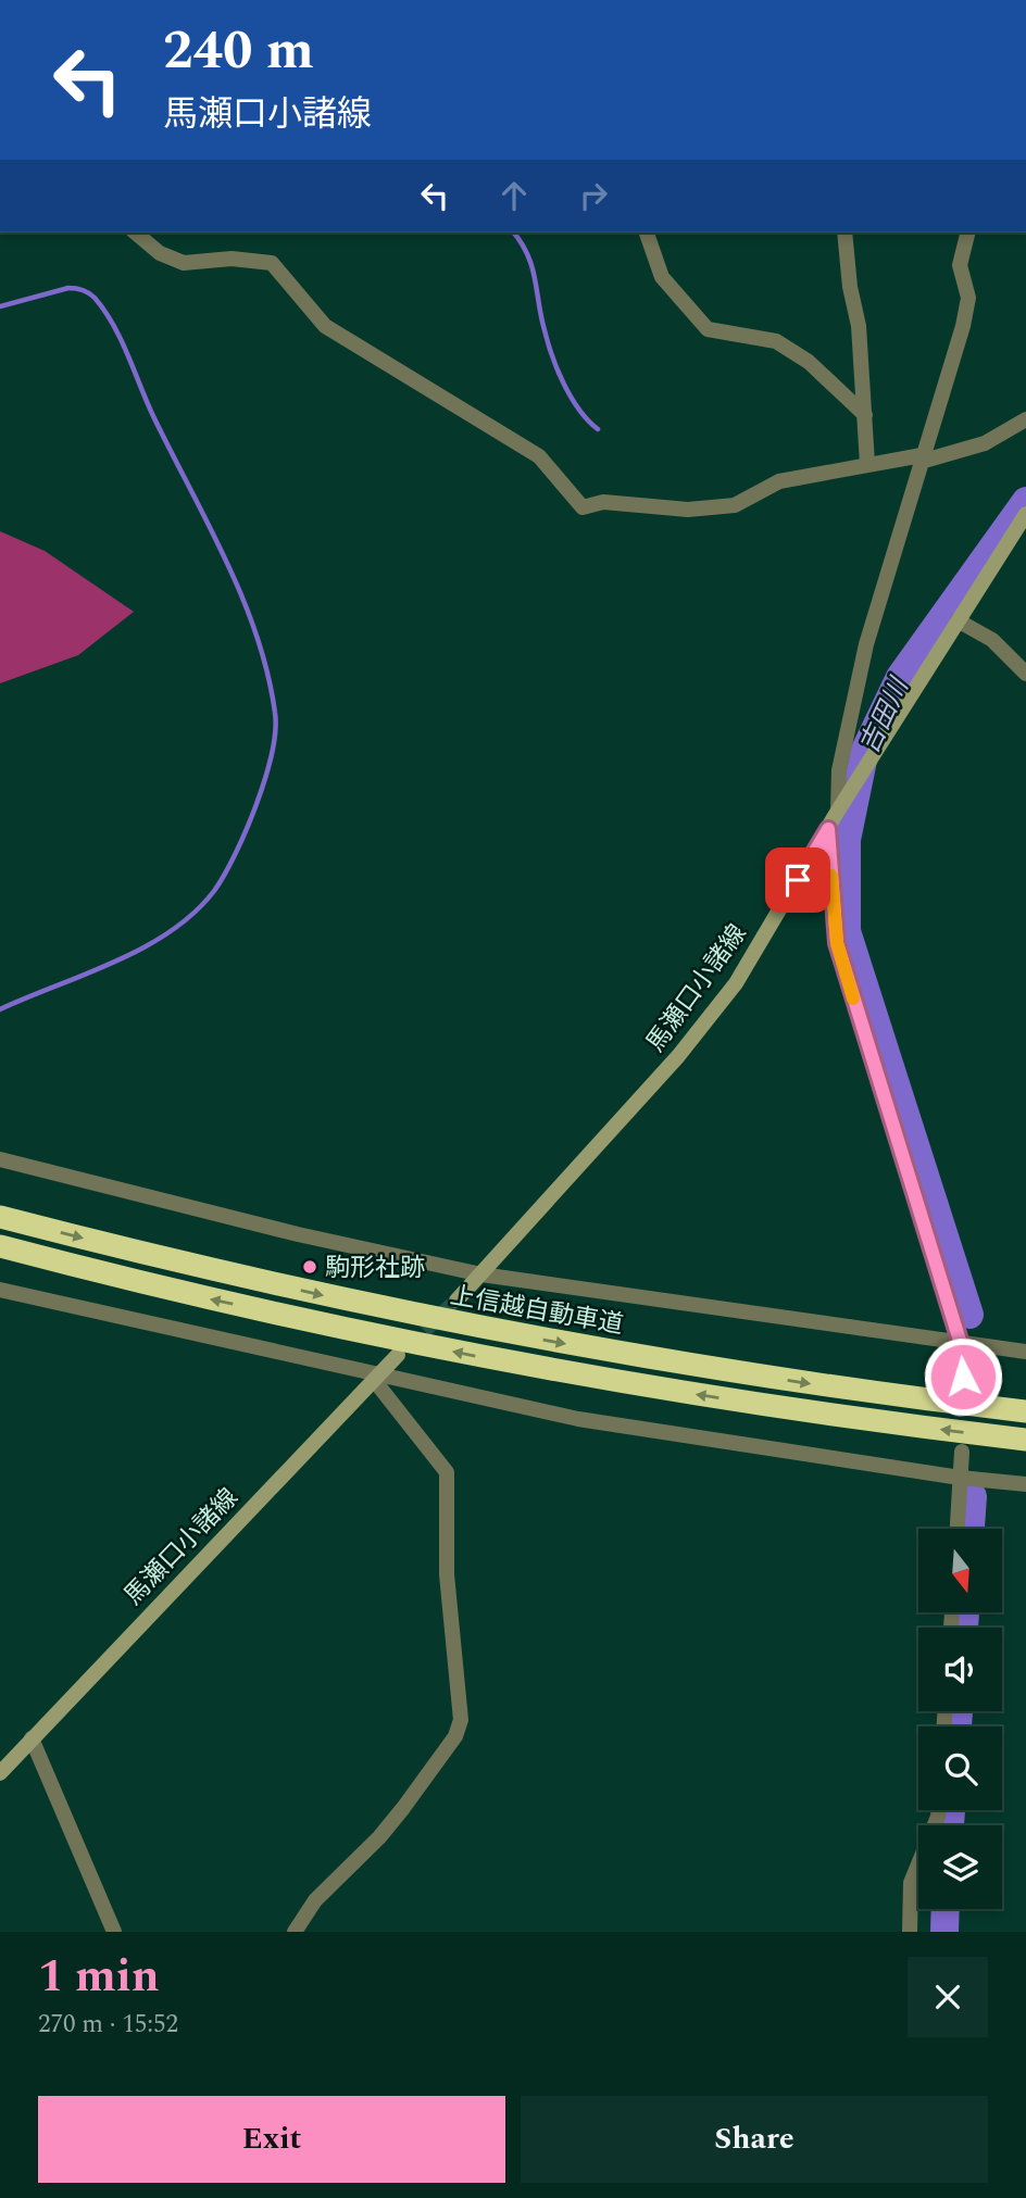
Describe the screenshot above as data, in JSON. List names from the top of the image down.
{
  "streets": {
    "highway": ["上信越自動車道"],
    "main road": ["馬瀬口小諸線"]
  },
  "water": ["吉田川"],
  "places": ["駒形社跡"],
  "north": "bottom",
  "page": {
    "turn": ["240 m", "馬瀬口小諸線"],
    "heading": ["1 min", "270 m · 15:52"],
    "buttons": ["Exit", "Share"]
  }
}
